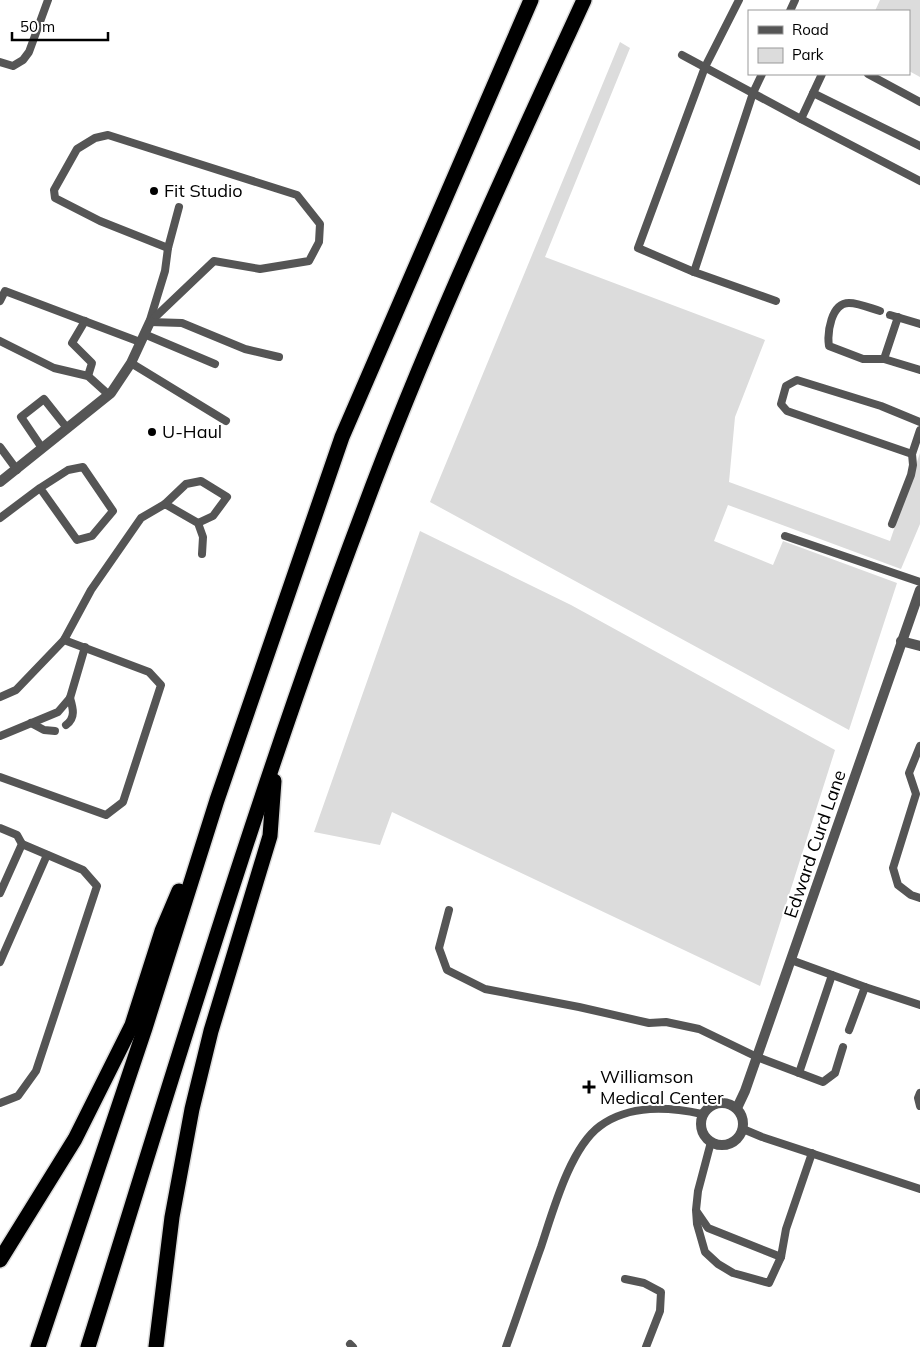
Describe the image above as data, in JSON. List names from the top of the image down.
{
  "streets": {
    "street": ["Edward Curd Lane"]
  },
  "places": {
    "other": ["Fit Studio", "U-Haul"],
    "health": ["Williamson Medical Center"]
  },
  "legend": ["Road", "Park"],
  "scale_bar": "50 m"
}
